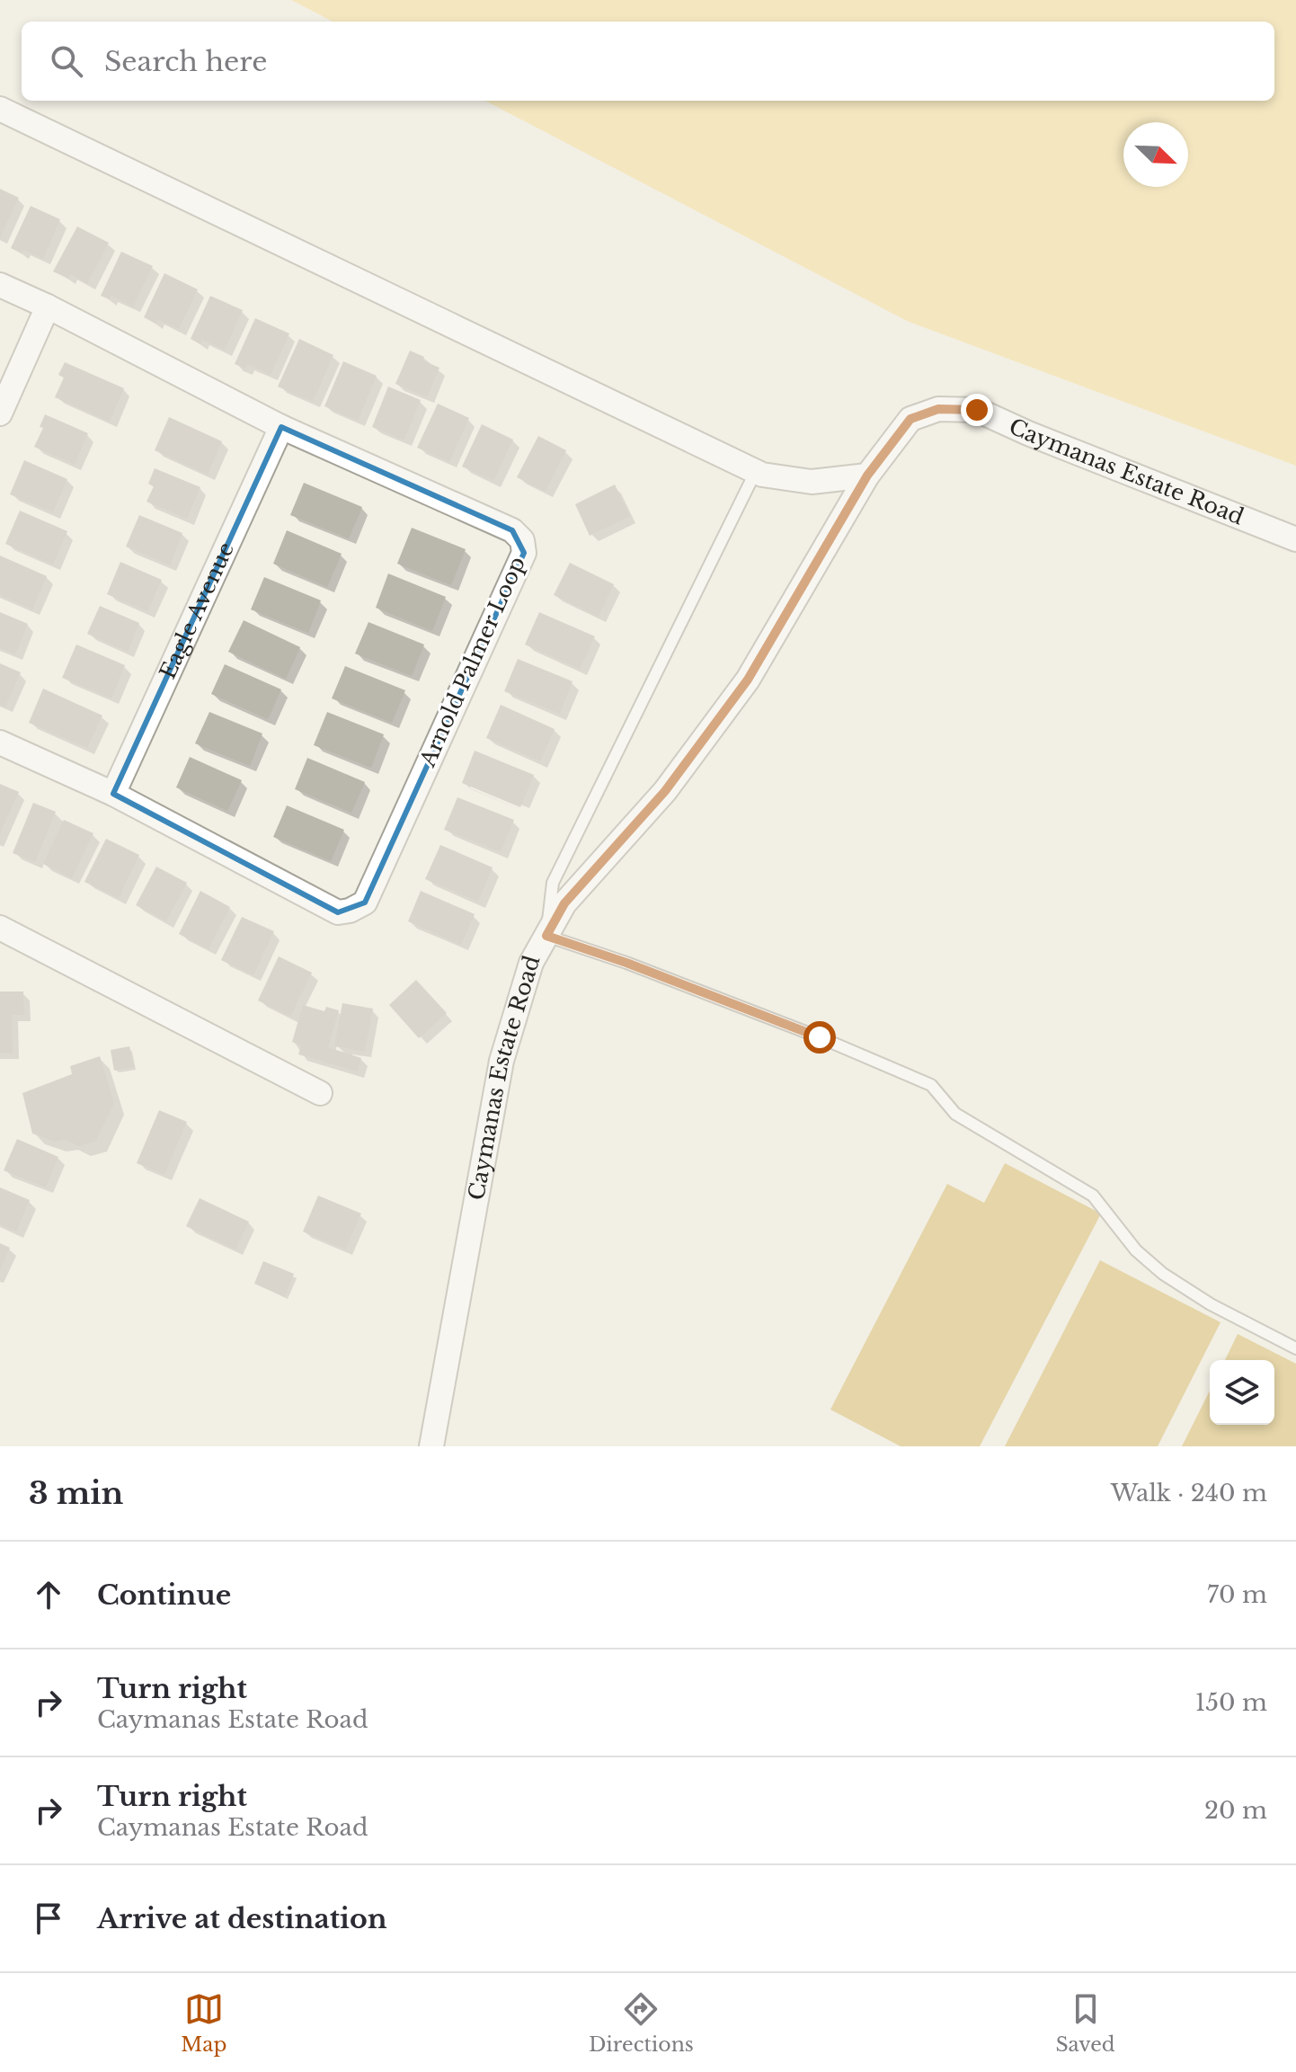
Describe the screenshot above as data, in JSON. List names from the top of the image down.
{
  "streets": {
    "street": ["Caymanas Estate Road", "Eagle Avenue", "Arnold Palmer Loop"]
  },
  "crossings": [
    ["Eagle Avenue", "Arnold Palmer Loop"]
  ],
  "north": "bottom right",
  "page": {
    "search": "Search here",
    "heading": ["3 min", "Walk · 240 m"],
    "list": [
      ["Continue", "70 m"],
      ["Turn right", "Caymanas Estate Road", "150 m"],
      ["Turn right", "Caymanas Estate Road", "20 m"],
      "Arrive at destination"
    ],
    "nav": ["Map", "Directions", "Saved"]
  }
}
